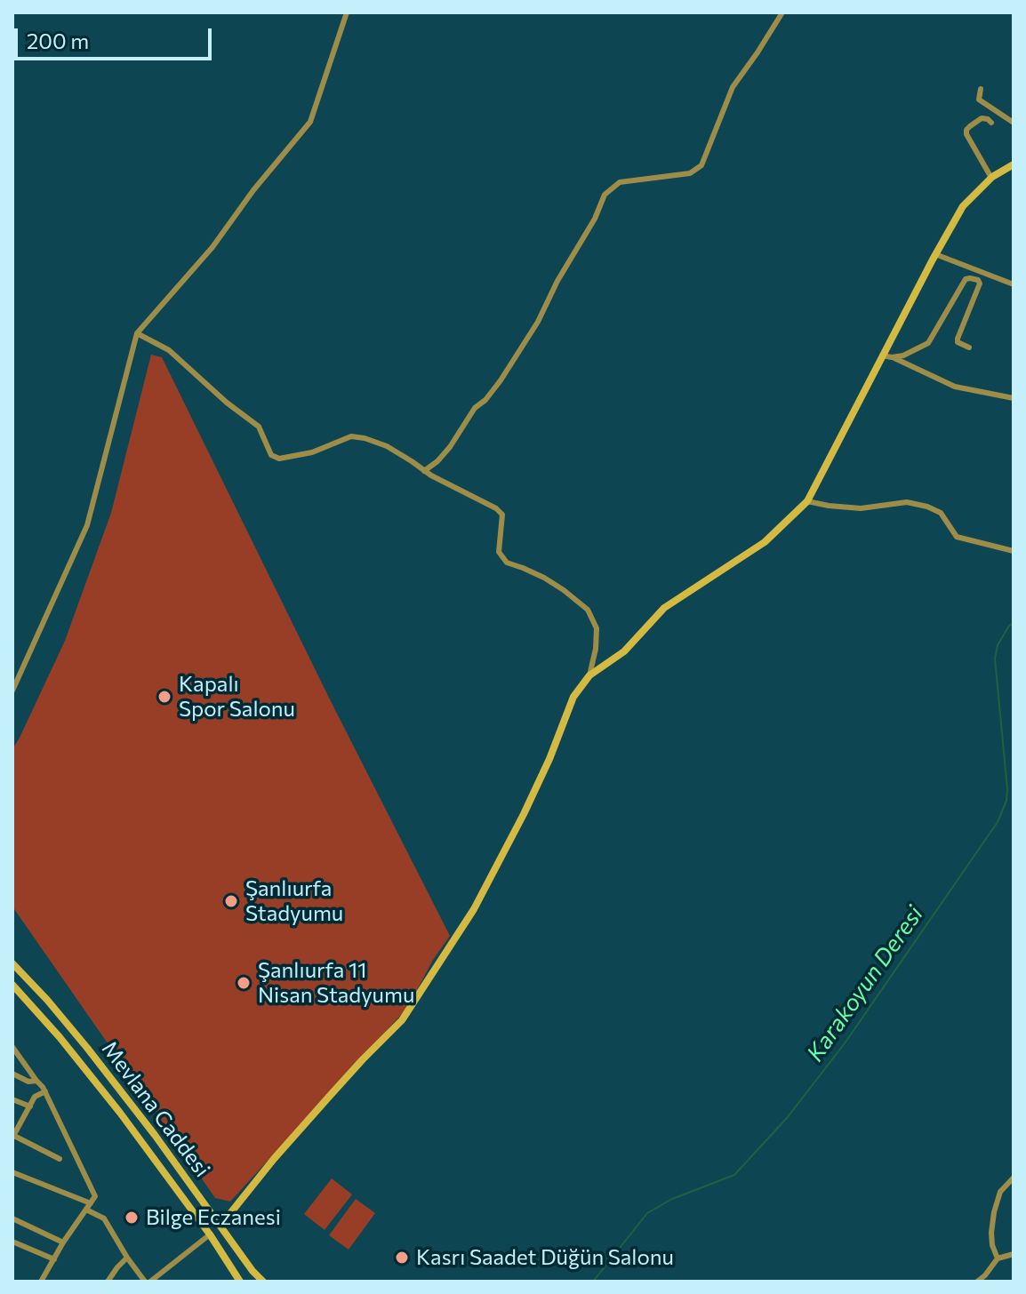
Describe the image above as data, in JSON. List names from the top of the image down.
{
  "streets": {
    "street": ["Mevlana Caddesi"]
  },
  "water": ["Karakoyun Deresi"],
  "places": [
    "Kapalı Spor Salonu",
    "Şanlıurfa Stadyumu",
    "Şanlıurfa 11 Nisan Stadyumu",
    "Bilge Eczanesi",
    "Kasrı Saadet Düğün Salonu"
  ],
  "scale_bar": "200 m"
}
